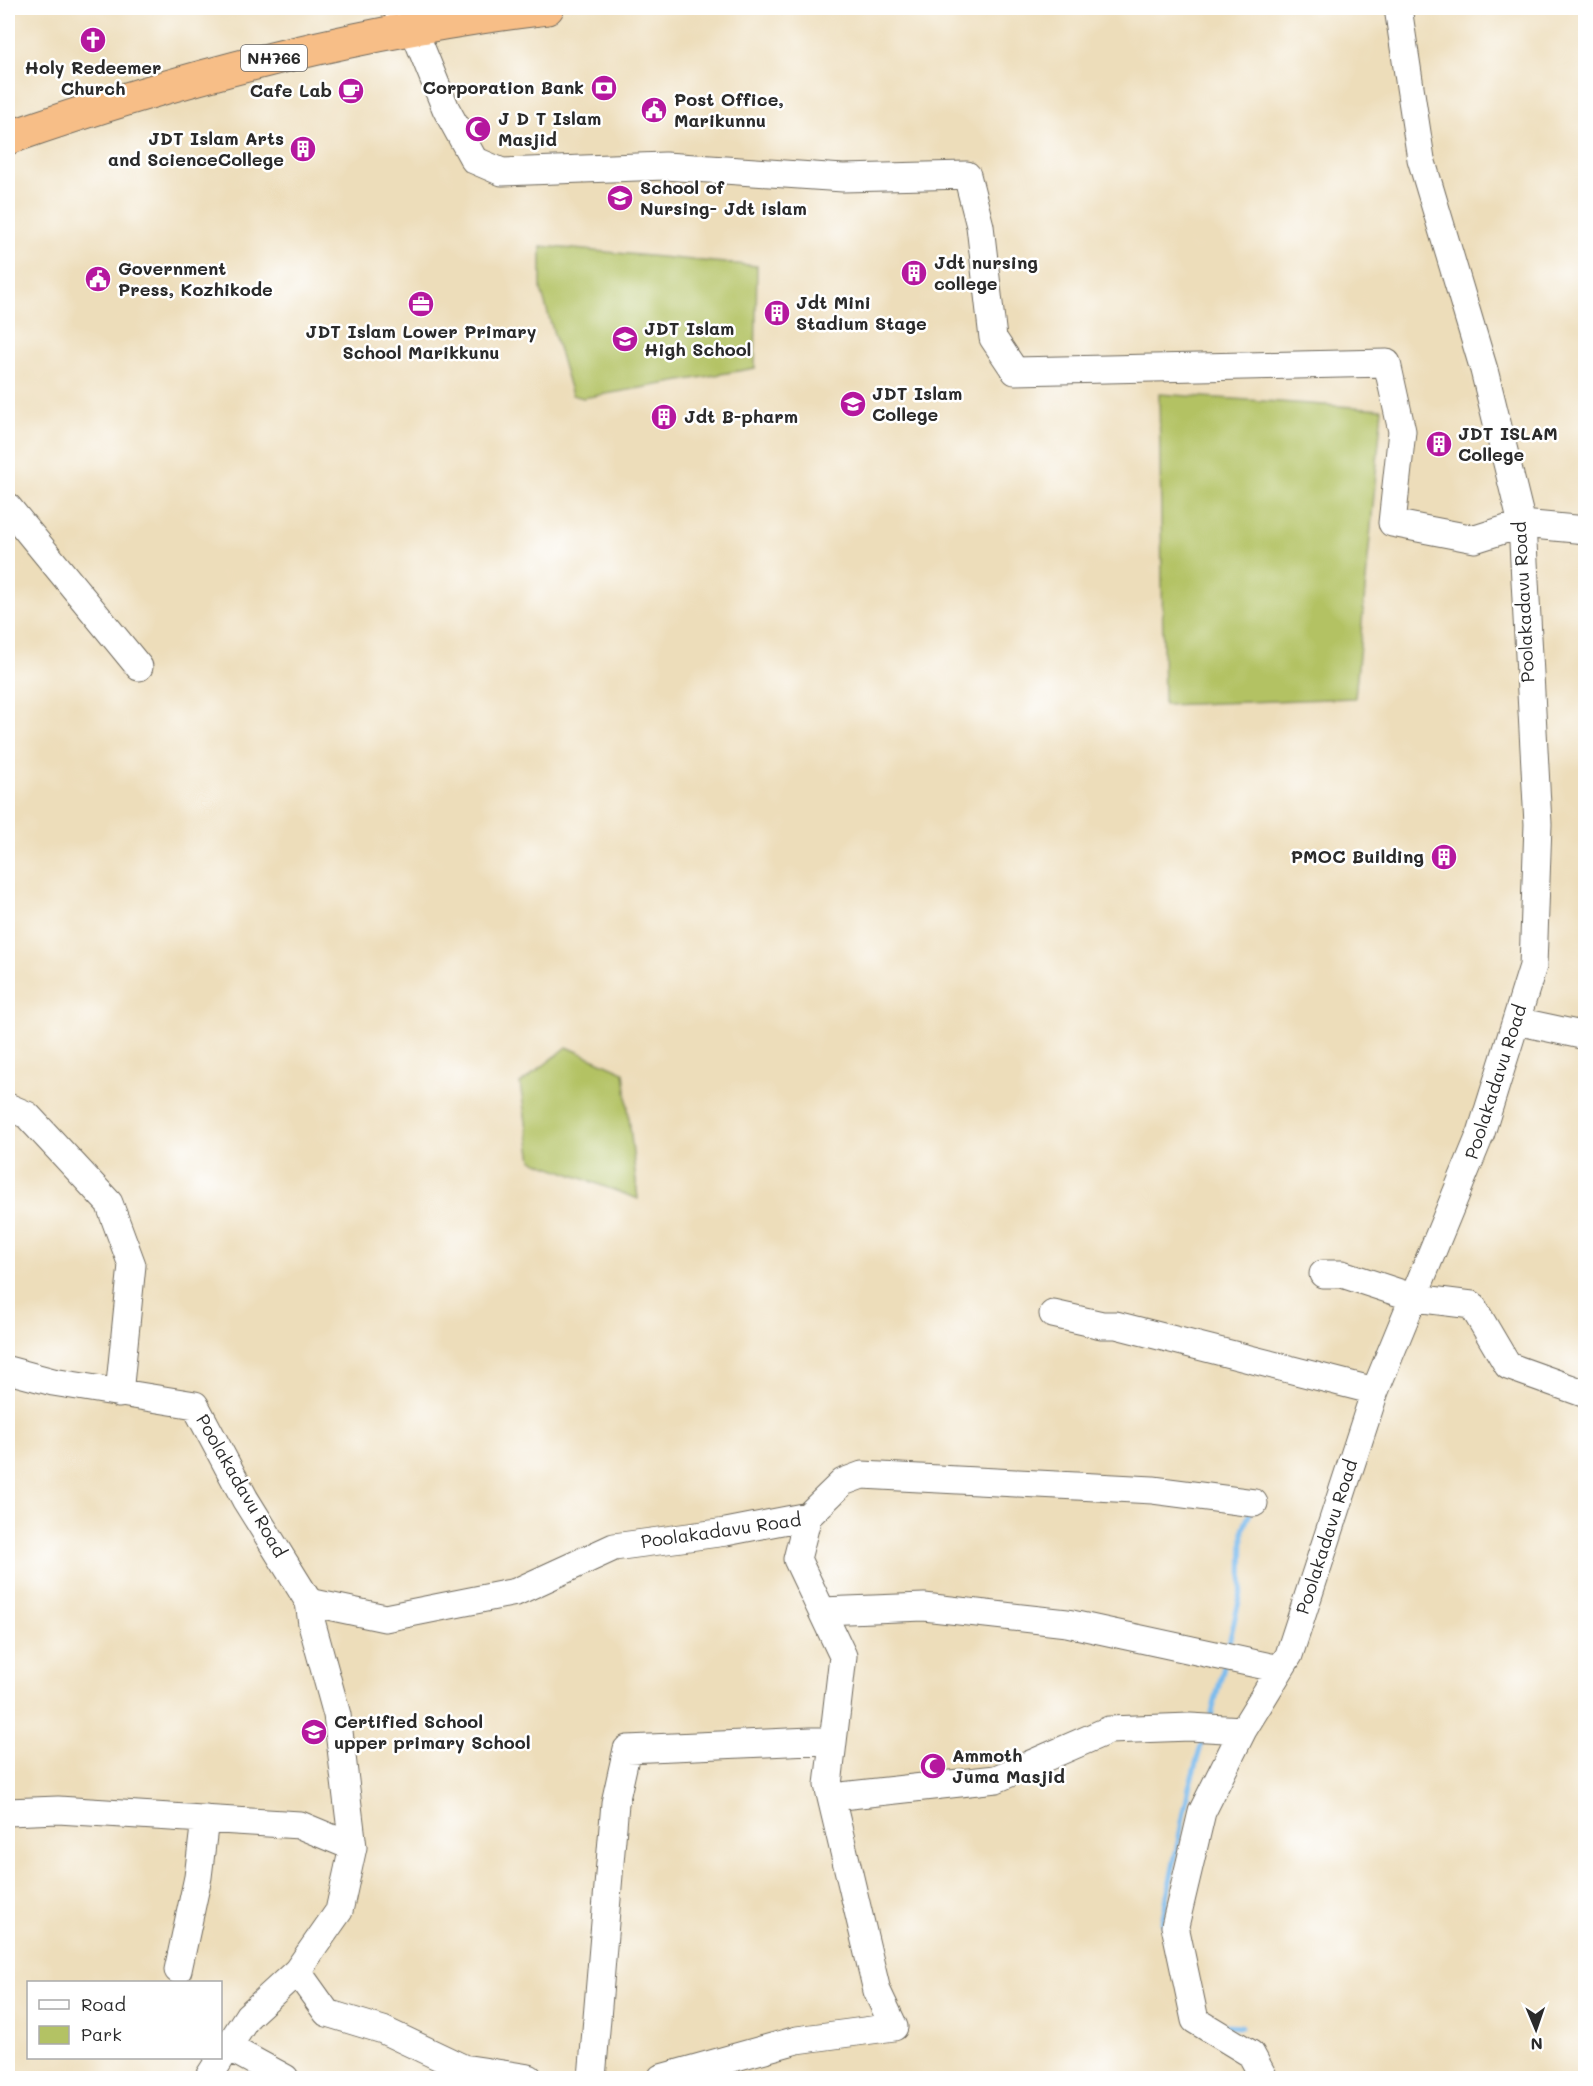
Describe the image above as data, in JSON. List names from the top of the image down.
{
  "streets": {
    "highway": ["NH766"],
    "street": ["Poolakadavu Road"]
  },
  "places": {
    "church": ["Holy Redeemer Church"],
    "bank": ["Corporation Bank"],
    "cafe": ["Cafe Lab"],
    "public building": ["Post Office, Marikunnu", "Government Press, Kozhikode"],
    "mosque": ["J D T Islam Masjid", "Ammoth Juma Masjid"],
    "building": [
      "JDT Islam Arts and ScienceCollege",
      "Jdt nursing college",
      "Jdt Mini Stadium Stage",
      "Jdt B-pharm",
      "JDT ISLAM College",
      "PMOC Building"
    ],
    "school or university": [
      "School of Nursing- Jdt islam",
      "JDT Islam High School",
      "JDT Islam College",
      "Certified School upper primary School"
    ],
    "office": ["JDT Islam Lower Primary School Marikkunu"]
  },
  "legend": ["Road", "Park"],
  "north": "bottom"
}
